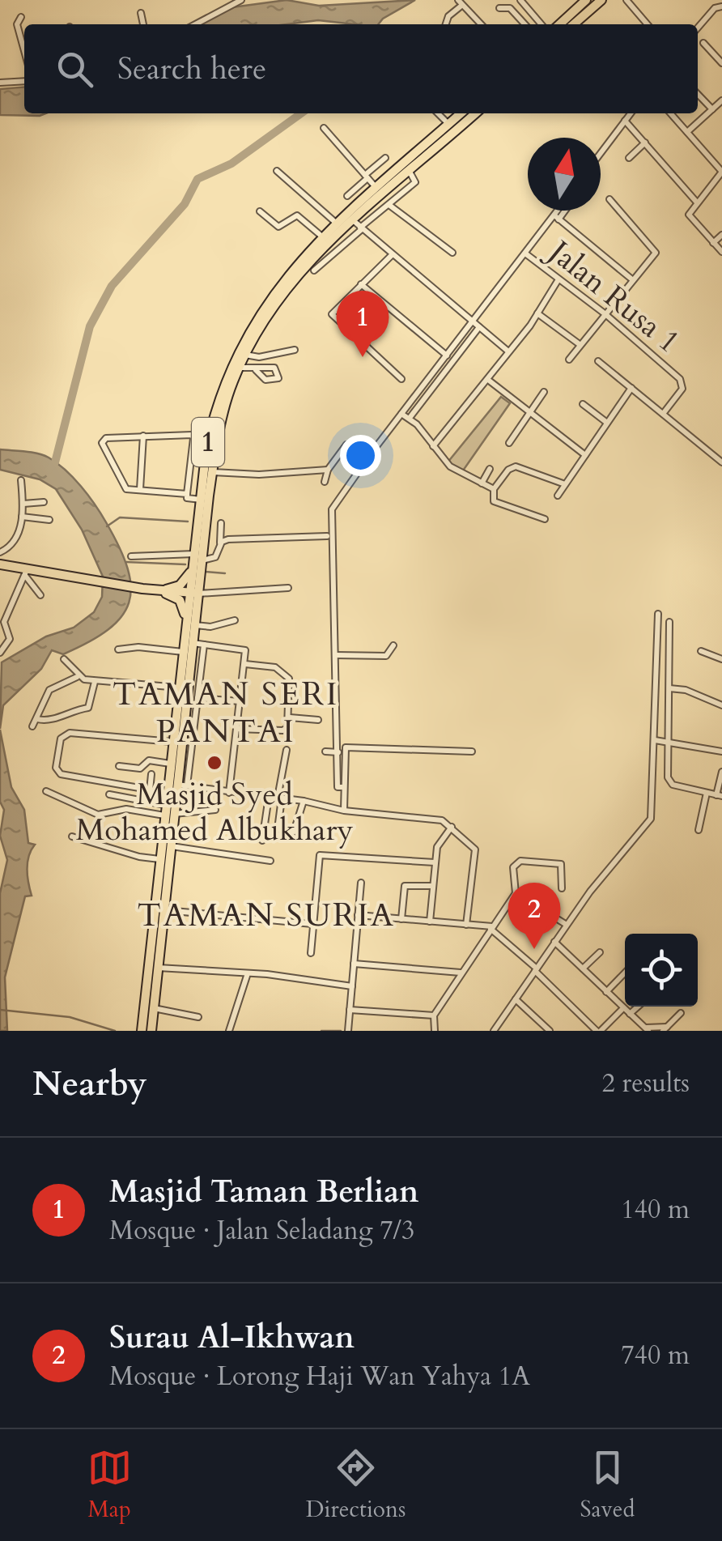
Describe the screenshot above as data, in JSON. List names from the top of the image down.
{
  "streets": {
    "main road": ["1"],
    "street": ["Jalan Rusa 1"]
  },
  "districts": ["TAMAN SERI PANTAI", "TAMAN SURIA"],
  "places": ["Masjid Syed Mohamed Albukhary"],
  "north": "top",
  "page": {
    "search": "Search here",
    "pins": ["1", "2"],
    "heading": ["Nearby", "2 results"],
    "list": [
      {
        "mark": "1",
        "name": "Masjid Taman Berlian",
        "note": "Mosque · Jalan Seladang 7/3",
        "value": "140 m"
      },
      {
        "mark": "2",
        "name": "Surau Al-Ikhwan",
        "note": "Mosque · Lorong Haji Wan Yahya 1A",
        "value": "740 m"
      }
    ],
    "nav": ["Map", "Directions", "Saved"]
  }
}
